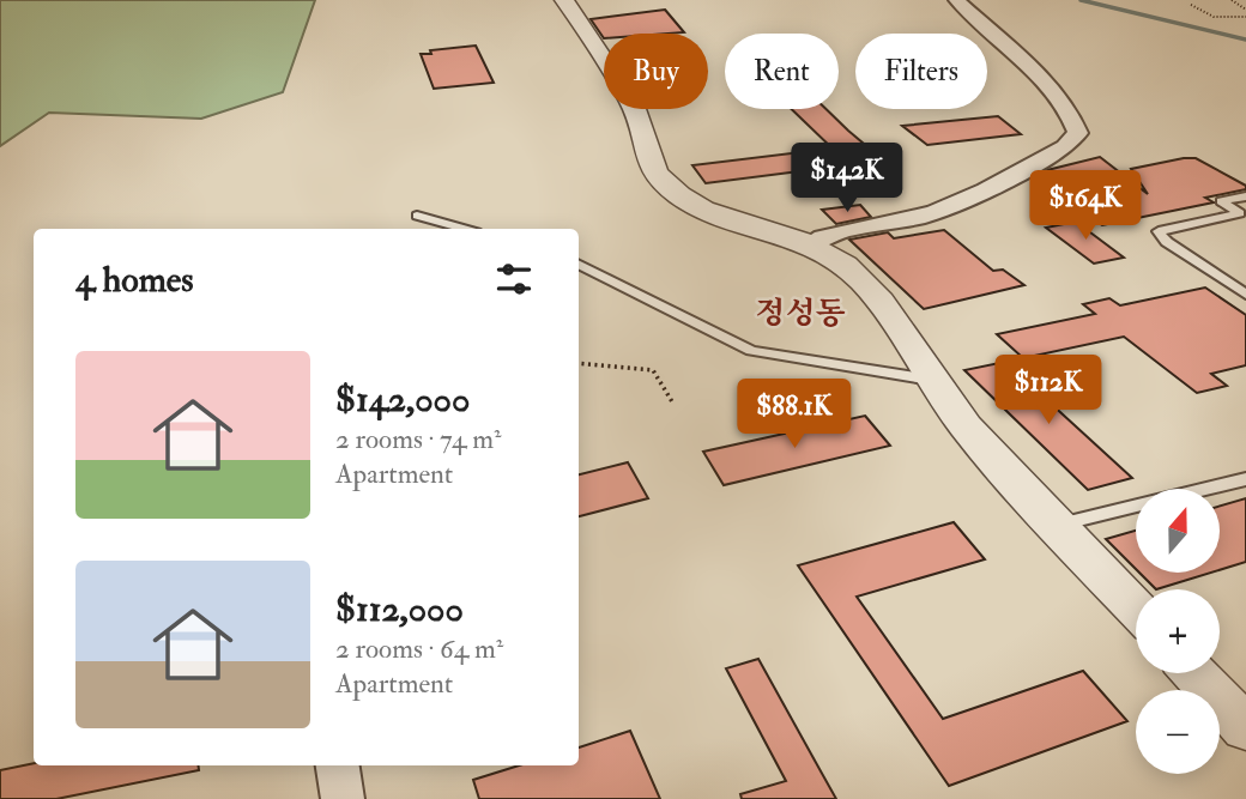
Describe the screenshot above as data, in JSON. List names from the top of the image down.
{
  "districts": ["정성동"],
  "north": "top",
  "page": {
    "chip": ["Buy", "Rent", "Filters"],
    "price": [
      "$142K",
      "$164K",
      "$112K",
      "$88.1K"
    ],
    "heading": "4 homes",
    "list": [
      {
        "name": "$142,000",
        "note": "2 rooms · 74 m² · Apartment"
      },
      {
        "name": "$112,000",
        "note": "2 rooms · 64 m² · Apartment"
      }
    ],
    "map_buttons": ["+", "−"]
  }
}
